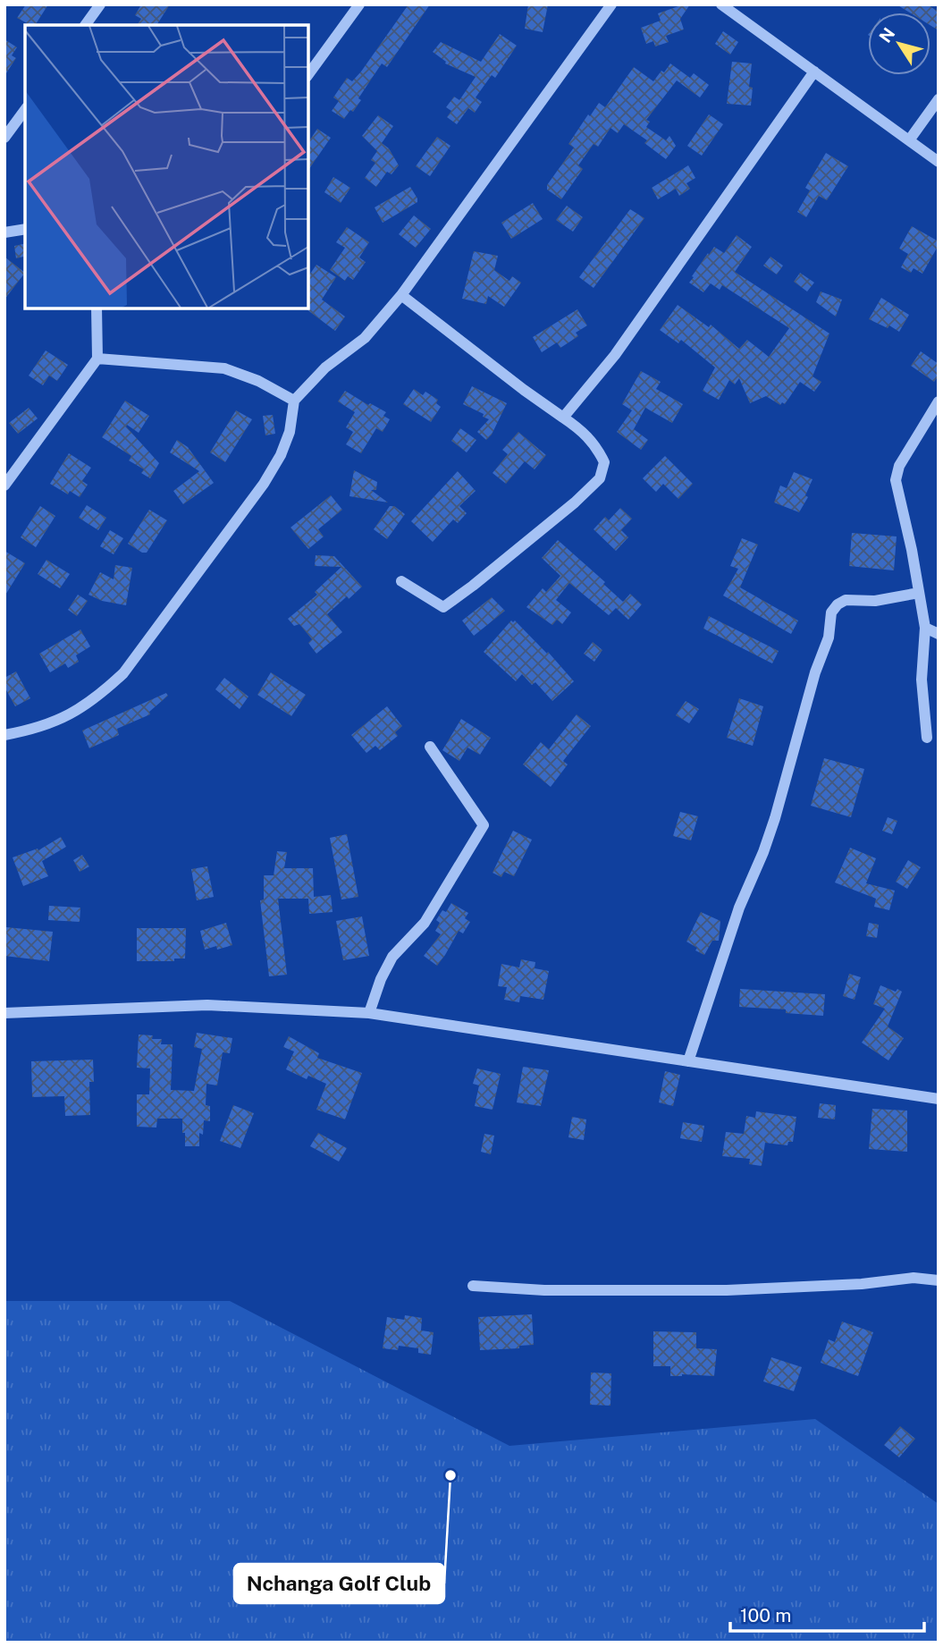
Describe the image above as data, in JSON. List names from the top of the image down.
{
  "places": ["Nchanga Golf Club"],
  "scale_bar": "100 m",
  "north": "top left"
}
